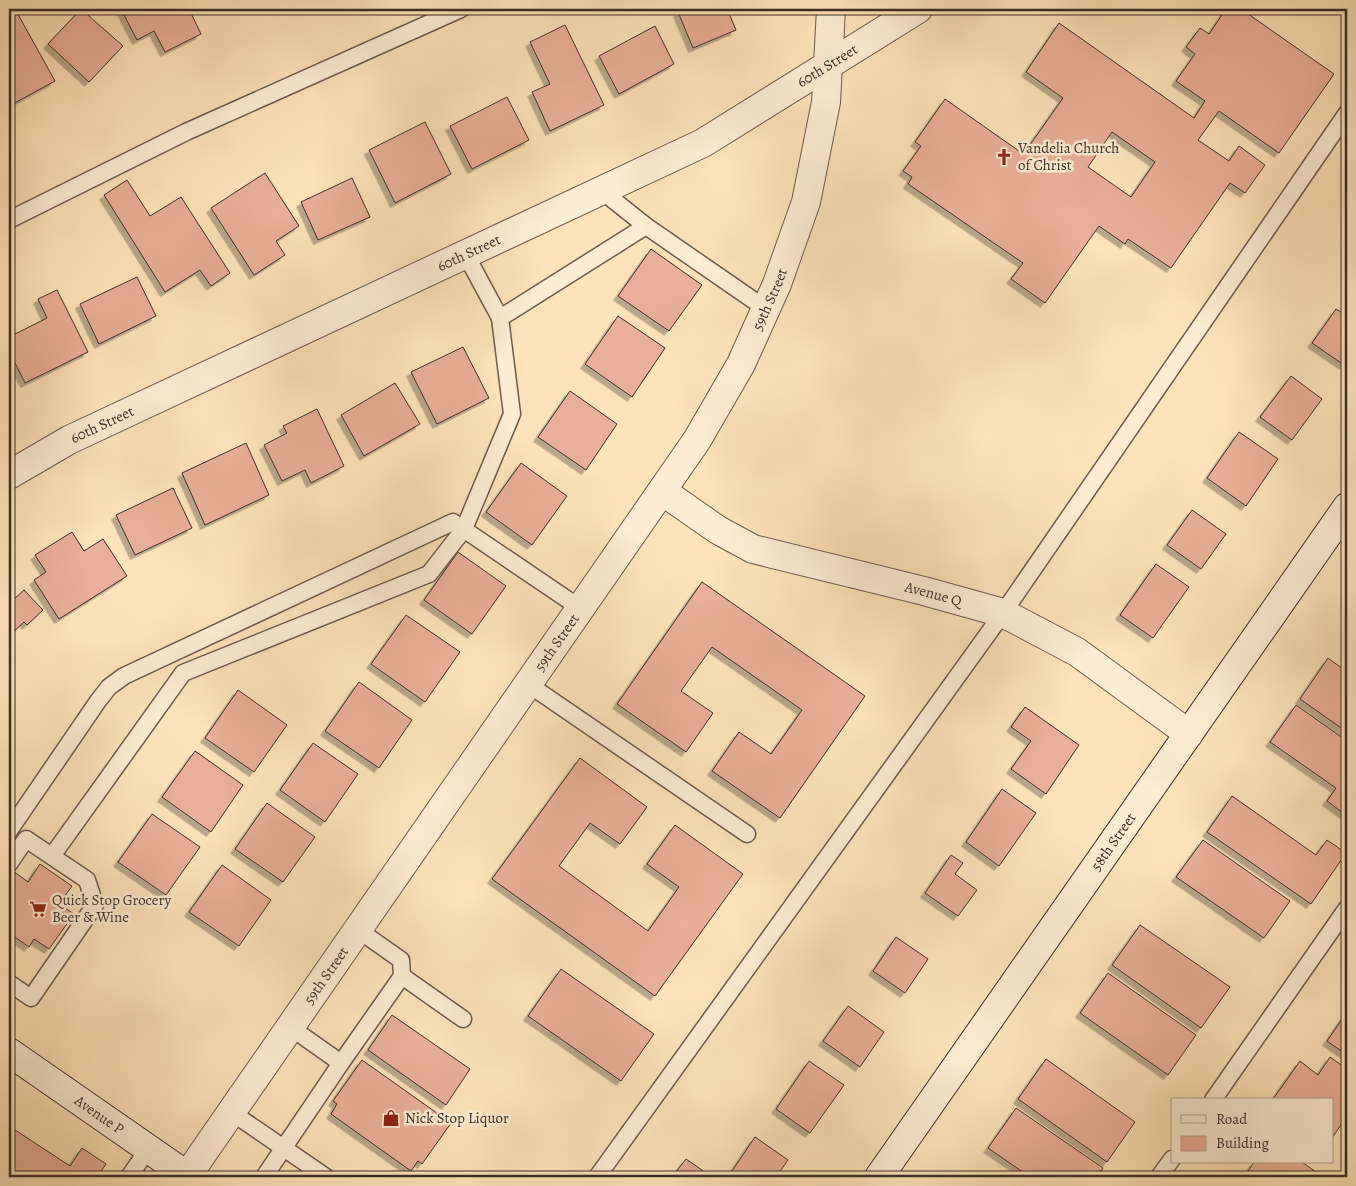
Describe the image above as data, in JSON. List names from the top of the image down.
{
  "streets": {
    "street": [
      "60th Street",
      "59th Street",
      "Avenue Q",
      "58th Street",
      "Avenue P"
    ]
  },
  "crossings": [
    ["60th Street", "59th Street"],
    ["59th Street", "Avenue Q"],
    ["59th Street", "Avenue P"],
    ["Avenue Q", "58th Street"]
  ],
  "places": {
    "church": ["Vandelia Church of Christ"],
    "supermarket": ["Quick Stop Grocery Beer & Wine"],
    "shop": ["Nick Stop Liquor"]
  },
  "legend": ["Road", "Building"]
}
